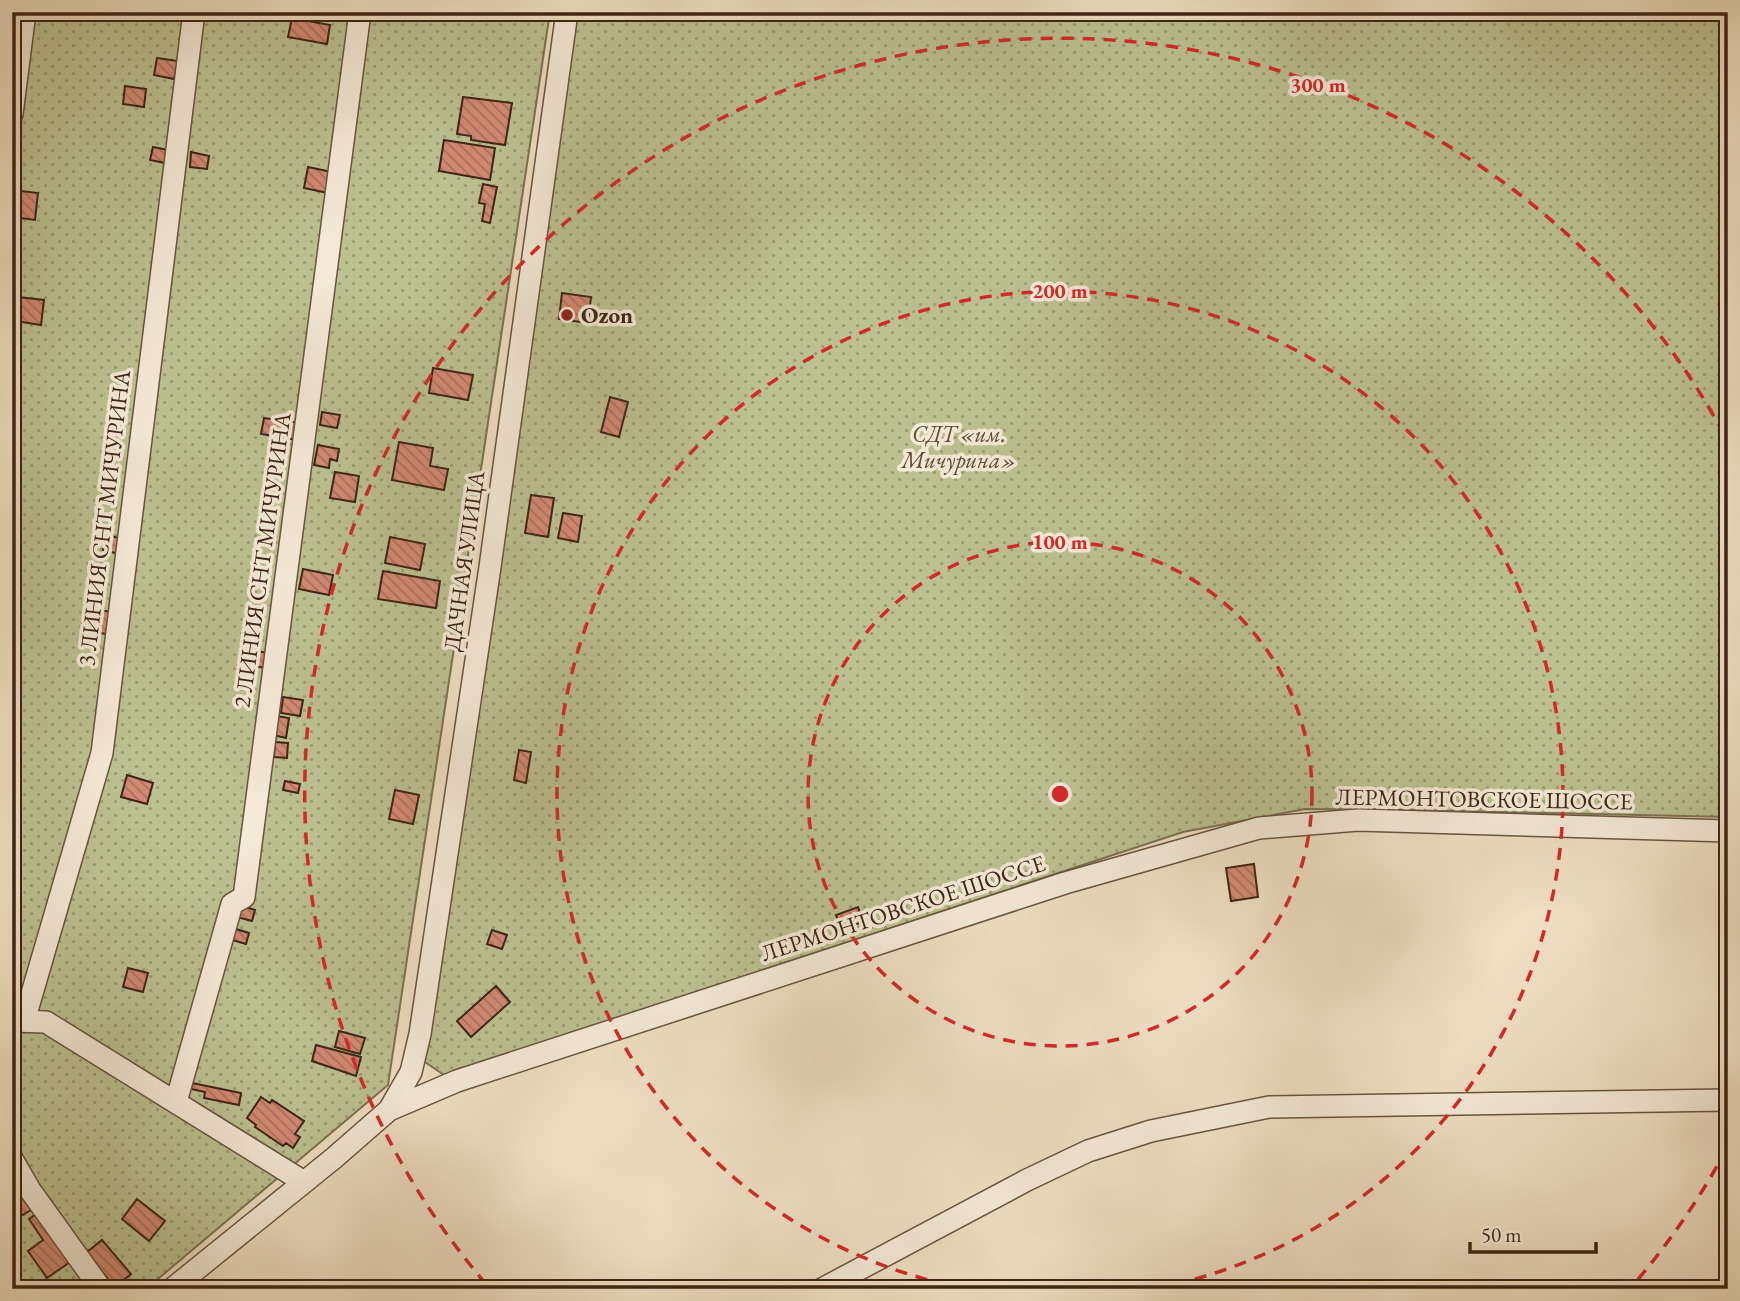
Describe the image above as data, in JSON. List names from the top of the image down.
{
  "streets": {
    "street": [
      "3 ЛИНИЯ СНТ МИЧУРИНА",
      "2 ЛИНИЯ СНТ МИЧУРИНА",
      "ДАЧНАЯ УЛИЦА",
      "ЛЕРМОНТОВСКОЕ ШОССЕ"
    ]
  },
  "crossings": [
    ["ДАЧНАЯ УЛИЦА", "ЛЕРМОНТОВСКОЕ ШОССЕ"]
  ],
  "parks": ["СДТ «им. Мичурина»"],
  "places": ["Ozon"],
  "scale_bar": "50 m",
  "rings": ["300 m", "200 m", "100 m"]
}
